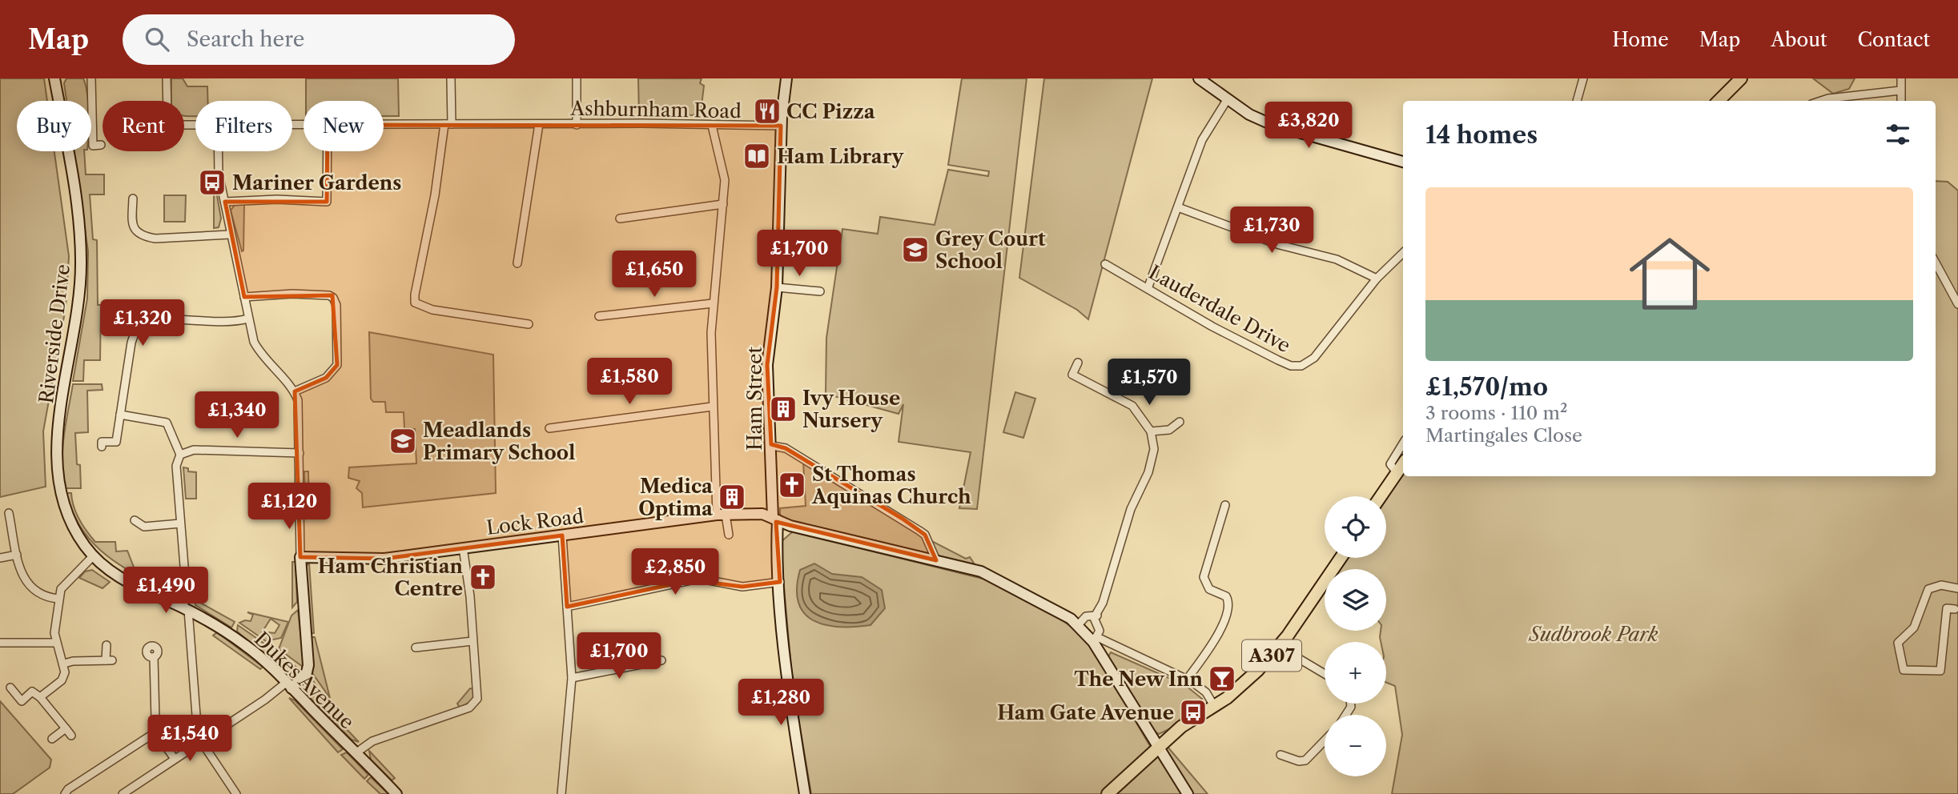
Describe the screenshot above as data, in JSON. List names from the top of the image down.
{
  "streets": {
    "main road": ["A307"],
    "street": [
      "Ashburnham Road",
      "Lauderdale Drive",
      "Riverside Drive",
      "Ham Street",
      "Lock Road",
      "Dukes Avenue"
    ]
  },
  "crossings": [
    ["Ashburnham Road", "Ham Street"],
    ["Riverside Drive", "Dukes Avenue"],
    ["Ham Street", "Lock Road"],
    ["Lock Road", "A307"]
  ],
  "parks": ["Sudbrook Park"],
  "places": {
    "restaurant": ["CC Pizza"],
    "library": ["Ham Library"],
    "bus stop": ["Mariner Gardens", "Ham Gate Avenue"],
    "school or university": ["Grey Court School", "Meadlands Primary School"],
    "building": ["Ivy House Nursery", "Medica Optima"],
    "church": ["St Thomas Aquinas Church", "Ham Christian Centre"],
    "bar": ["The New Inn"]
  },
  "page": {
    "header": "Map",
    "search": "Search here",
    "nav": [
      "Home",
      "Map",
      "About",
      "Contact"
    ],
    "chip": [
      "Buy",
      "Rent",
      "Filters",
      "New"
    ],
    "heading": "14 homes",
    "price": [
      "£3,820",
      "£1,730",
      "£1,700",
      "£1,650",
      "£1,320",
      "£1,580",
      "£1,570",
      "£1,340",
      "£1,120",
      "£2,850",
      "£1,490",
      "£1,700",
      "£1,280",
      "£1,540"
    ],
    "list": [
      {
        "name": "£1,570/mo",
        "note": "3 rooms · 110 m² · Martingales Close"
      }
    ],
    "map_buttons": ["+", "−"]
  }
}
